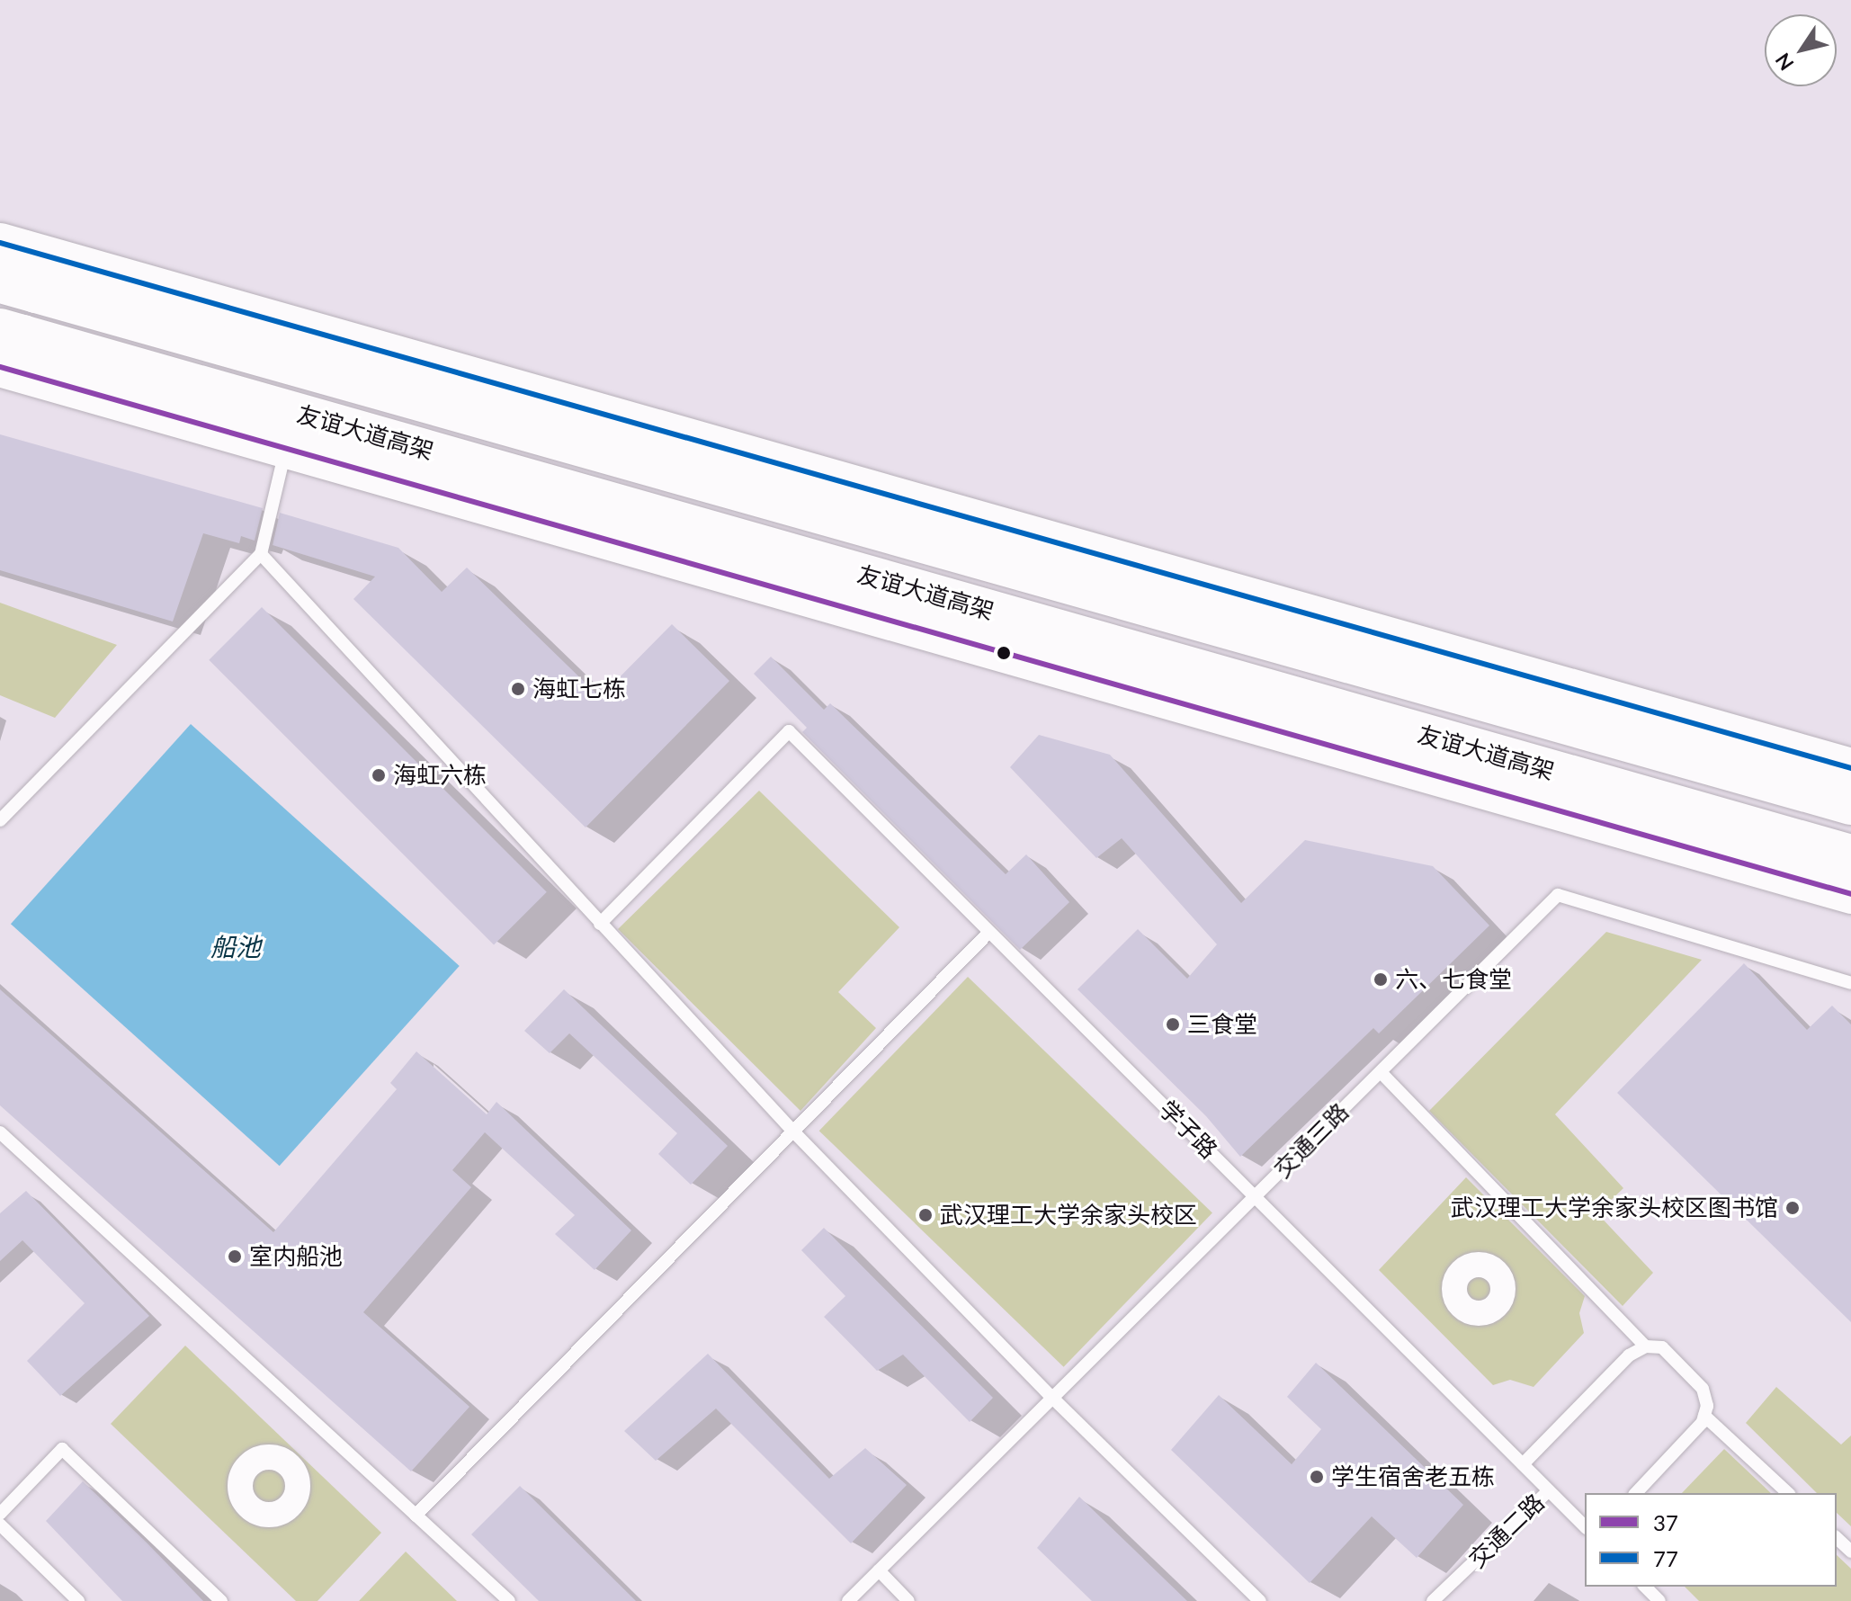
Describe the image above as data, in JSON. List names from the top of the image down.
{
  "streets": {
    "main road": ["友谊大道高架"],
    "lane": ["学子路", "交通三路", "交通二路"]
  },
  "crossings": [
    ["学子路", "交通三路"],
    ["学子路", "交通二路"]
  ],
  "water": ["船池"],
  "places": [
    "海虹七栋",
    "海虹六栋",
    "六、七食堂",
    "三食堂",
    "武汉理工大学余家头校区图书馆",
    "武汉理工大学余家头校区",
    "室内船池",
    "学生宿舍老五栋"
  ],
  "lines": ["transit line 77", "transit line 37"],
  "legend": ["37", "77"],
  "north": "bottom left"
}
